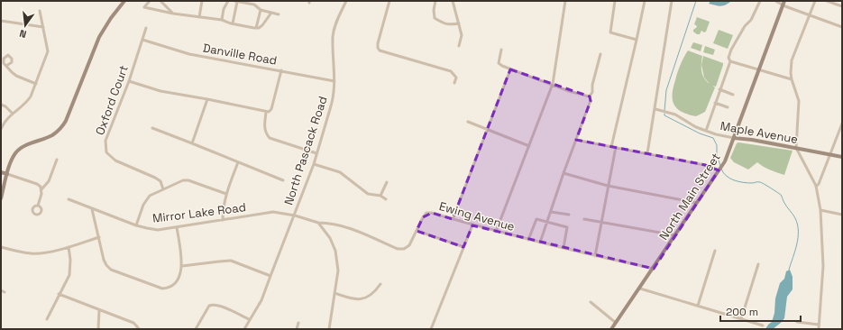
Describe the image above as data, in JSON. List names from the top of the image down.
{
  "streets": {
    "main road": ["Maple Avenue", "North Main Street"],
    "street": [
      "Danville Road",
      "Oxford Court",
      "North Pascack Road",
      "Mirror Lake Road",
      "Ewing Avenue"
    ]
  },
  "crossings": [
    ["Danville Road", "Oxford Court"],
    ["Danville Road", "North Pascack Road"],
    ["Maple Avenue", "North Main Street"],
    ["North Pascack Road", "Mirror Lake Road"],
    ["North Pascack Road", "Ewing Avenue"],
    ["North Main Street", "Ewing Avenue"]
  ],
  "scale_bar": "200 m",
  "north": "bottom"
}
